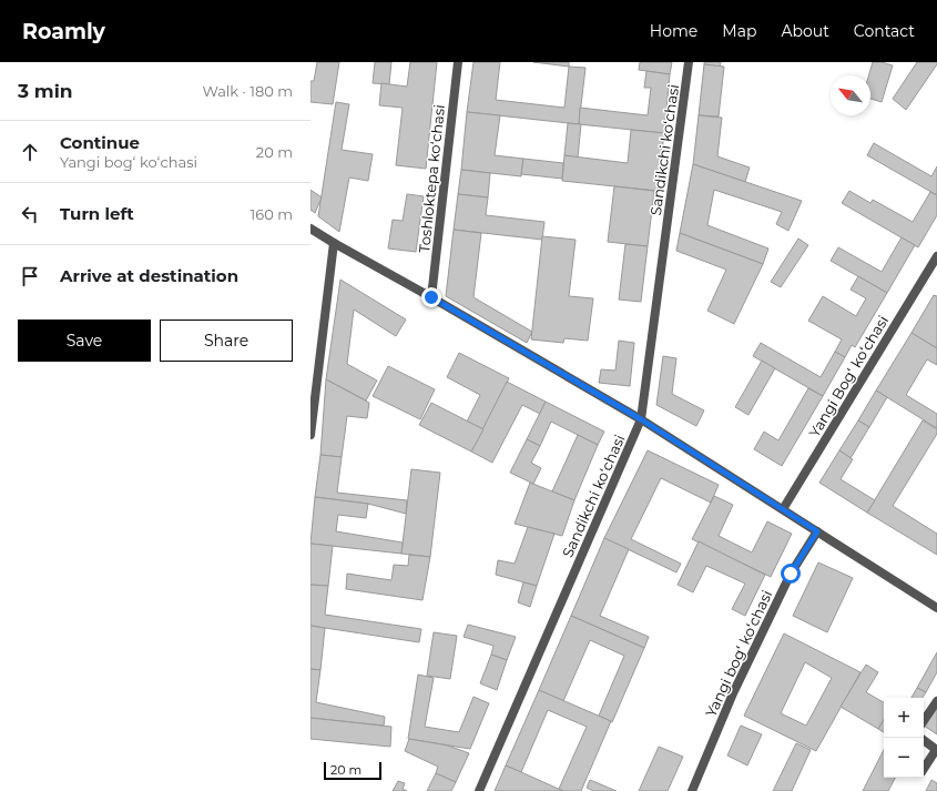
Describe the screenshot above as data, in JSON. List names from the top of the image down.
{
  "streets": {
    "street": [
      "Sandikchi koʻchasi",
      "Toshloktepa koʻchasi",
      "Yangi Bogʻ koʻchasi",
      "Yangi bogʻ koʻchasi"
    ]
  },
  "scale_bar": "20 m",
  "north": "top left",
  "page": {
    "header": "Roamly",
    "nav": [
      "Home",
      "Map",
      "About",
      "Contact"
    ],
    "heading": ["3 min", "Walk · 180 m"],
    "list": [
      ["Continue", "Yangi bogʻ koʻchasi", "20 m"],
      ["Turn left", "160 m"],
      "Arrive at destination"
    ],
    "buttons": ["Save", "Share"],
    "map_buttons": ["+", "−"],
    "scale": "20 m"
  }
}
